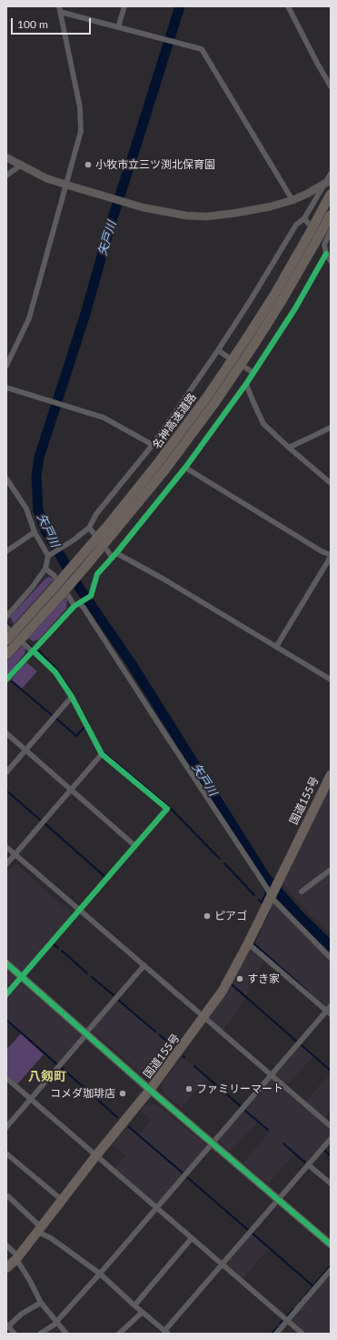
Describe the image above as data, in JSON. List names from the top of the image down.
{
  "streets": {
    "highway": ["名神高速道路", "国道155号"]
  },
  "districts": ["八剱町"],
  "water": ["矢戸川"],
  "places": [
    "小牧市立三ツ渕北保育園",
    "ピアゴ",
    "すき家",
    "ファミリーマート",
    "コメダ珈琲店"
  ],
  "scale_bar": "100 m"
}
